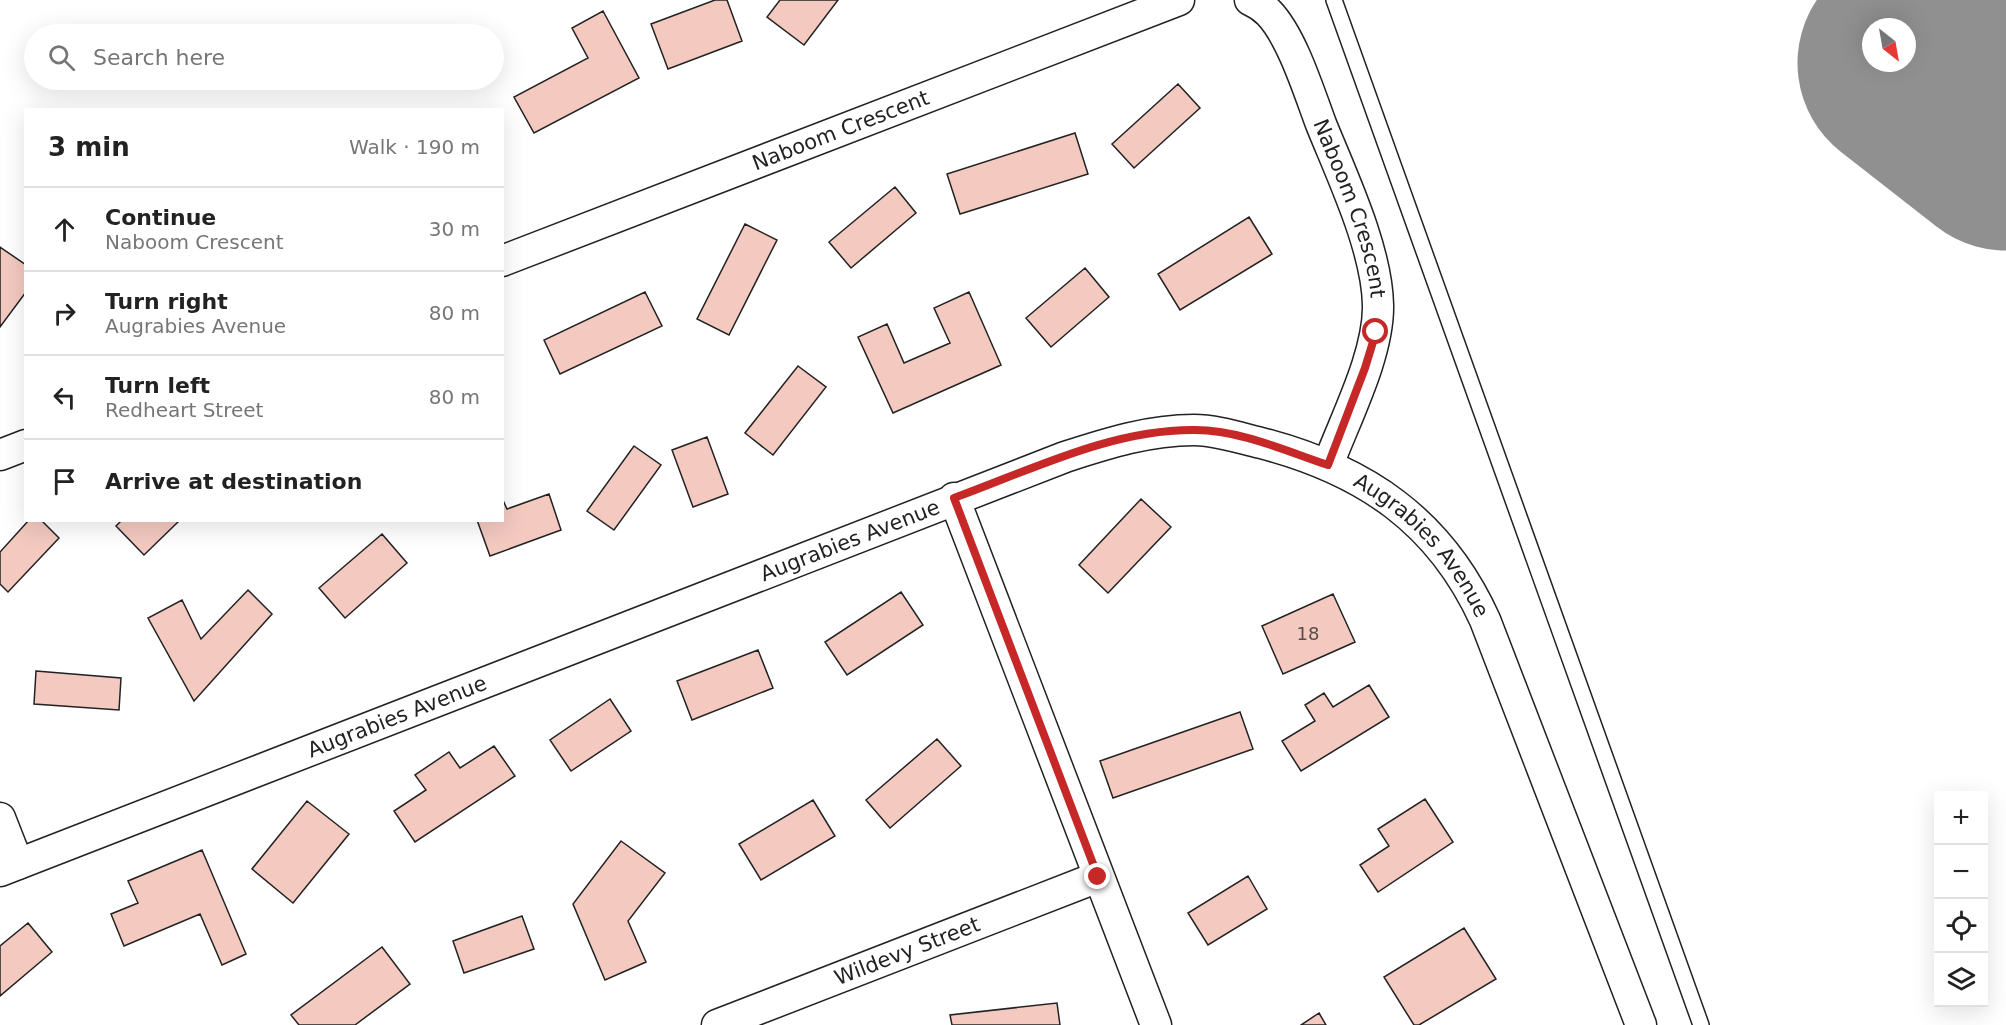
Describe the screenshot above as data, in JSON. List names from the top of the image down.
{
  "streets": {
    "street": ["Naboom Crescent", "Augrabies Avenue", "Wildevy Street"]
  },
  "crossings": [
    ["Naboom Crescent", "Augrabies Avenue"]
  ],
  "house_numbers": ["18"],
  "north": "bottom right",
  "page": {
    "search": "Search here",
    "heading": ["3 min", "Walk · 190 m"],
    "list": [
      ["Continue", "Naboom Crescent", "30 m"],
      ["Turn right", "Augrabies Avenue", "80 m"],
      ["Turn left", "Redheart Street", "80 m"],
      "Arrive at destination"
    ],
    "map_buttons": ["+", "−"]
  }
}
